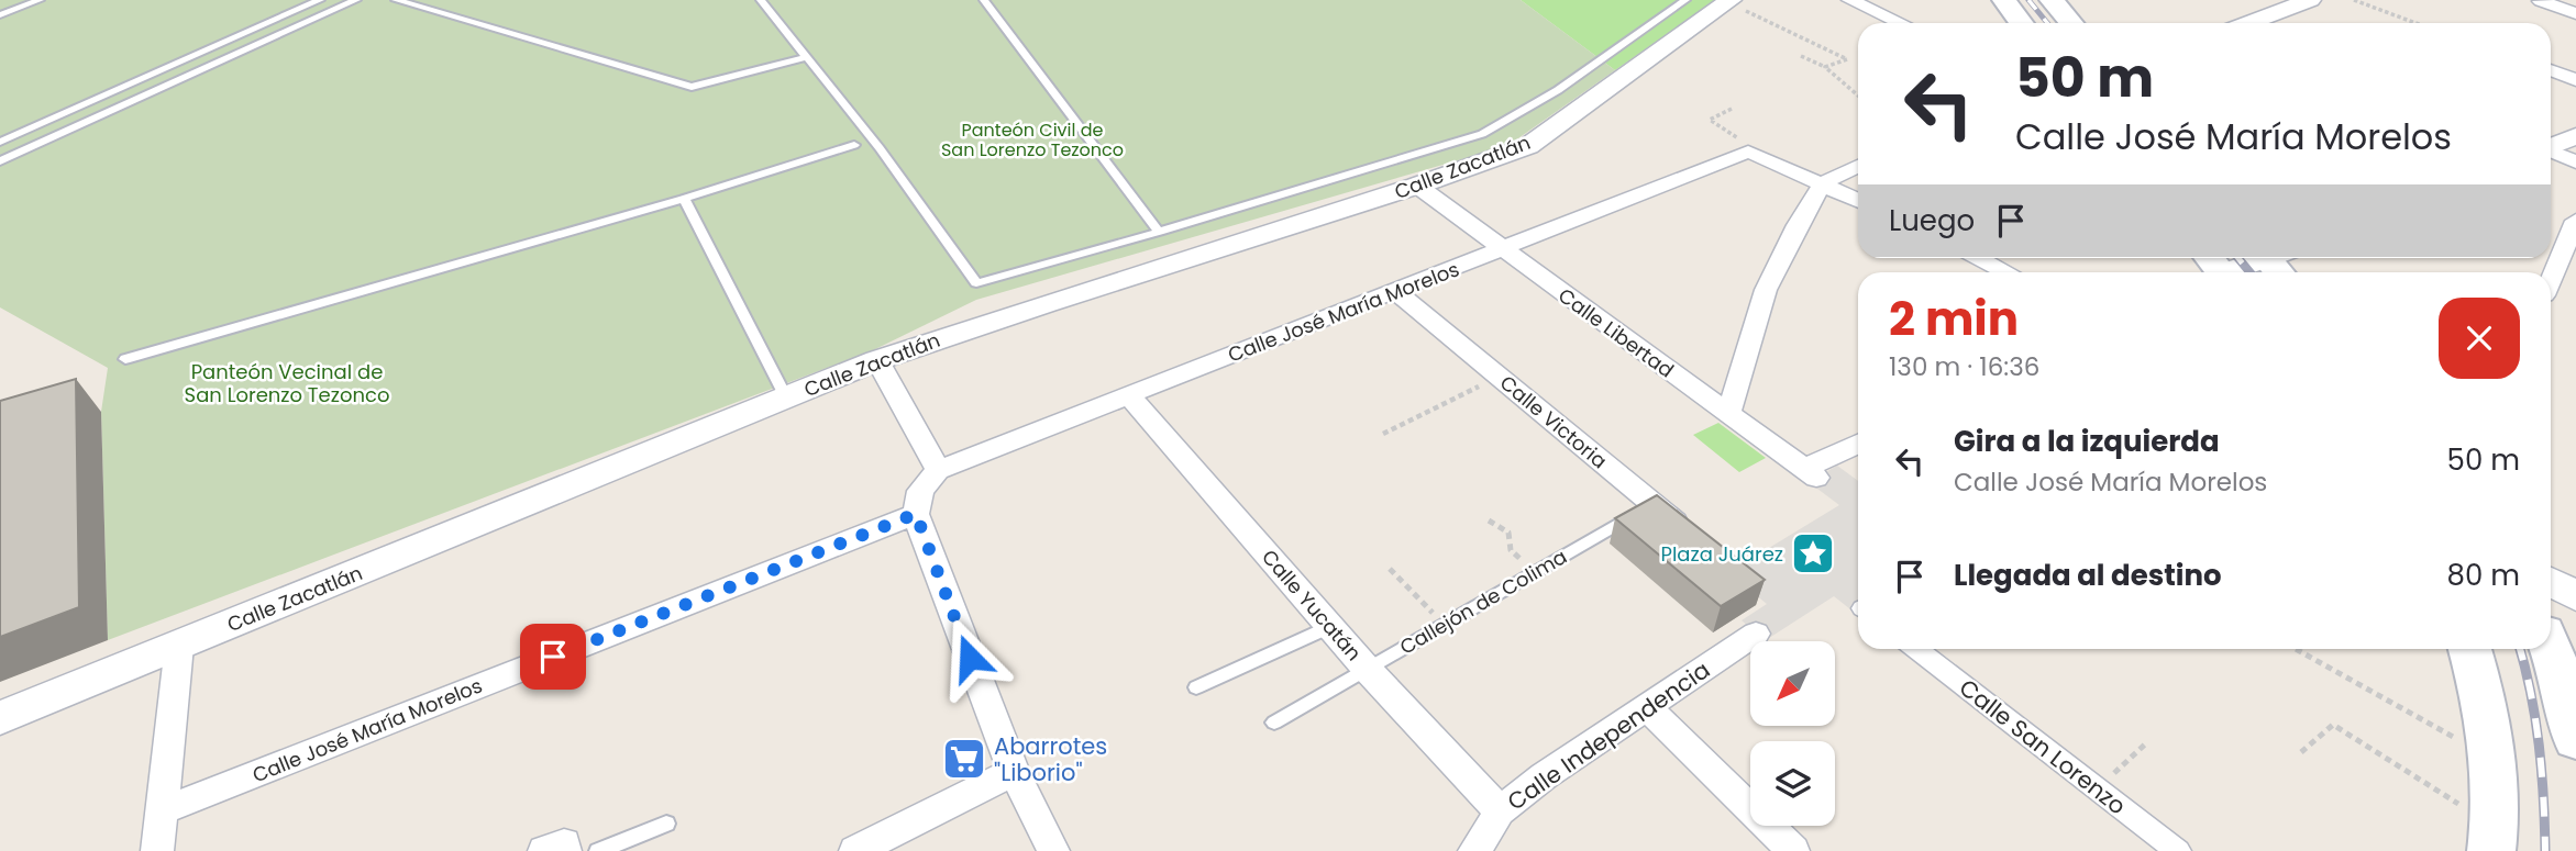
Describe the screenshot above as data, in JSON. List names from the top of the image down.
{
  "streets": {
    "street": [
      "Calle Zacatlán",
      "Calle José María Morelos",
      "Calle Libertad",
      "Calle Victoria",
      "Calle Yucatán",
      "Calle Independencia",
      "Calle San Lorenzo"
    ],
    "lane": ["Callejón de Colima"]
  },
  "crossings": [
    ["Calle Zacatlán", "Calle Libertad"],
    ["Calle José María Morelos", "Calle Libertad"],
    ["Calle José María Morelos", "Calle Victoria"],
    ["Calle José María Morelos", "Calle Yucatán"],
    ["Calle Victoria", "Callejón de Colima"],
    ["Callejón de Colima", "Calle Yucatán"],
    ["Calle Yucatán", "Calle Independencia"]
  ],
  "parks": ["Panteón Civil de San Lorenzo Tezonco", "Panteón Vecinal de San Lorenzo Tezonco"],
  "places": {
    "place": ["Plaza Juárez"],
    "supermarket": ["Abarrotes \"Liborio\""]
  },
  "north": "bottom left",
  "page": {
    "turn": ["50 m", "Calle José María Morelos"],
    "then": "Luego",
    "heading": ["2 min", "130 m · 16:36"],
    "list": [
      {
        "name": "Gira a la izquierda",
        "note": "Calle José María Morelos",
        "value": "50 m"
      },
      {
        "name": "Llegada al destino",
        "value": "80 m"
      }
    ]
  }
}
